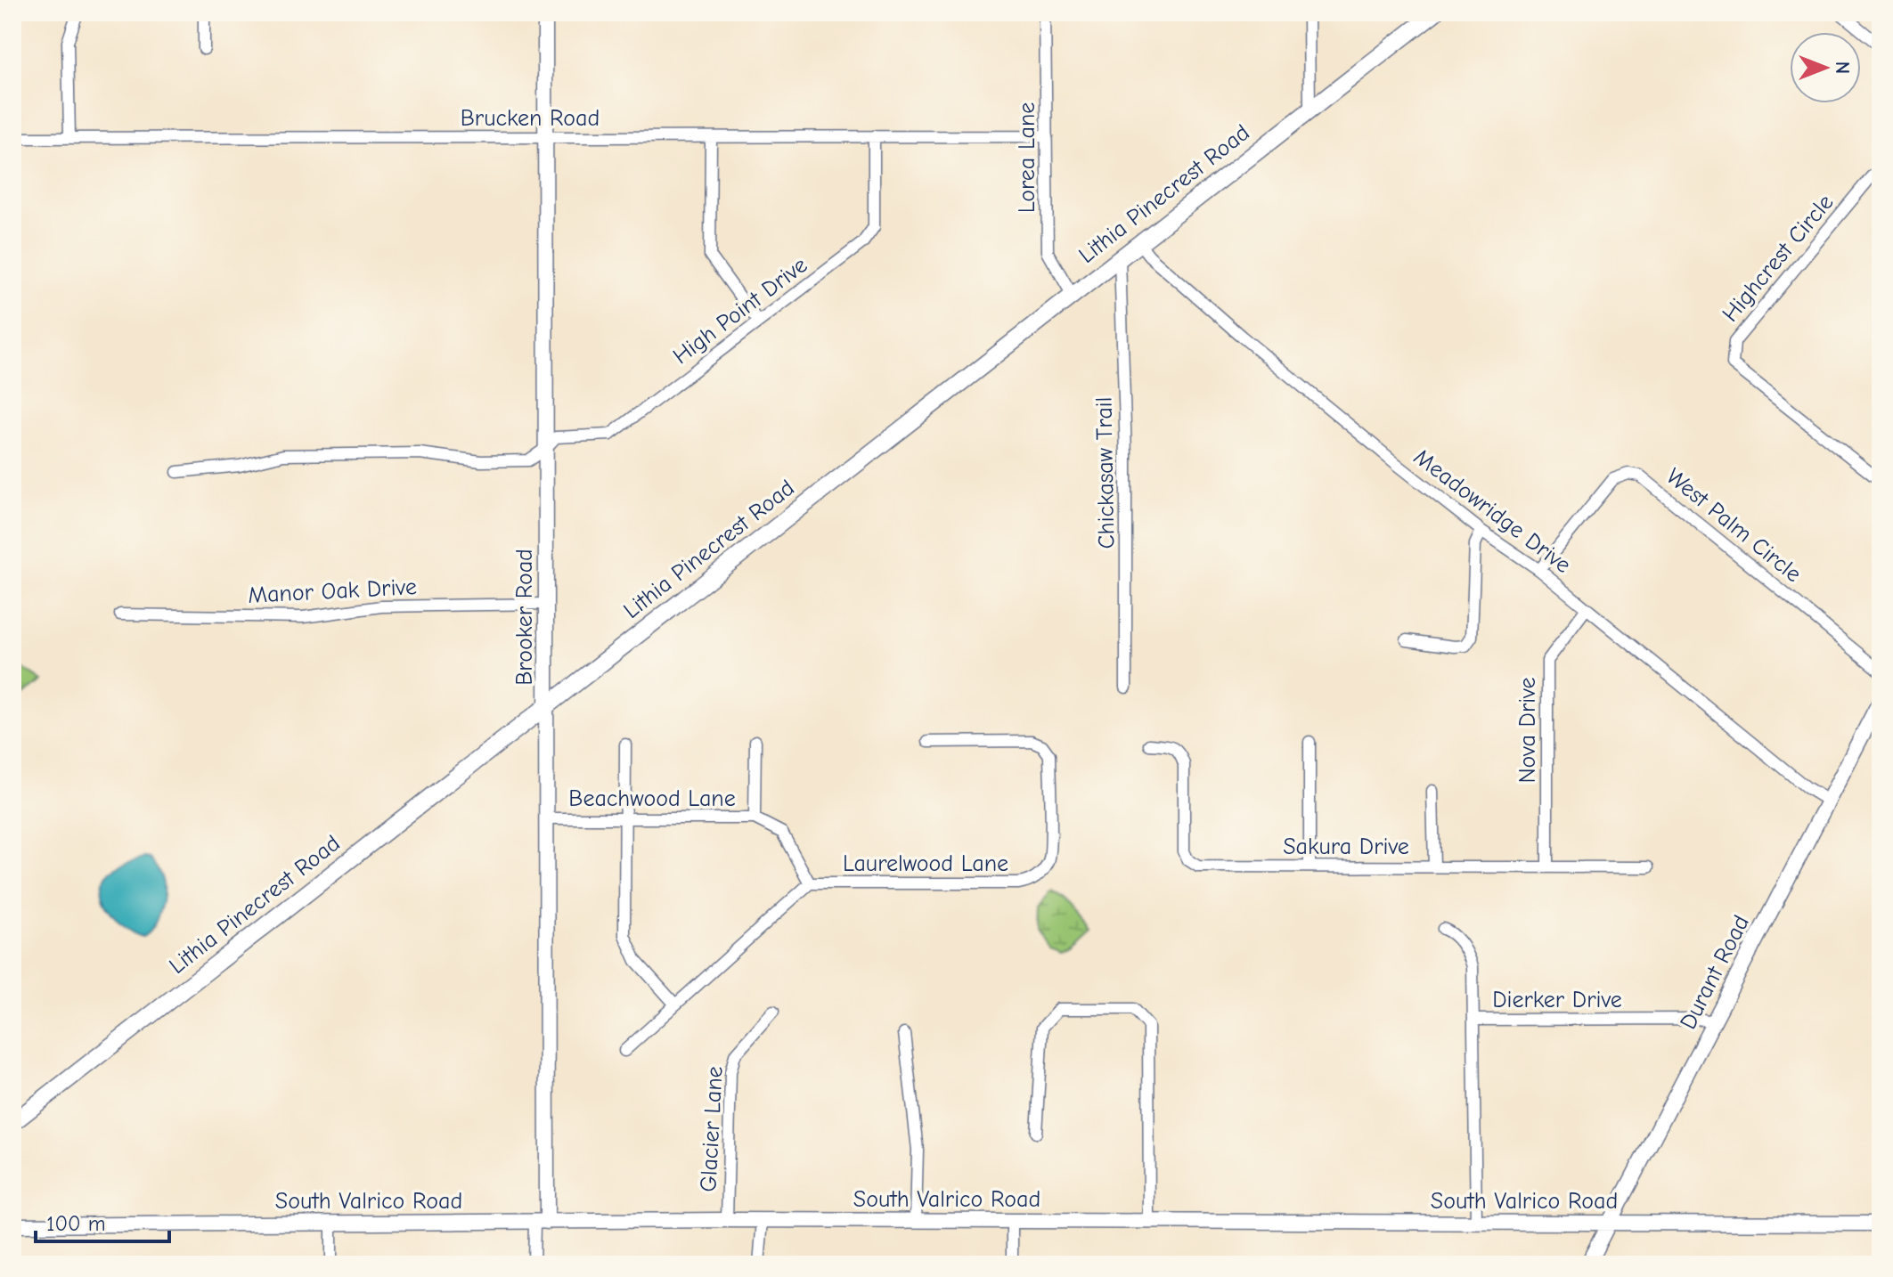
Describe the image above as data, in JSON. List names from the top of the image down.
{
  "streets": {
    "main road": ["Lithia Pinecrest Road"],
    "street": [
      "Brucken Road",
      "Lorea Lane",
      "Highcrest Circle",
      "High Point Drive",
      "Chickasaw Trail",
      "Meadowridge Drive",
      "West Palm Circle",
      "Manor Oak Drive",
      "Brooker Road",
      "Nova Drive",
      "Beachwood Lane",
      "Sakura Drive",
      "Laurelwood Lane",
      "Durant Road",
      "Dierker Drive",
      "Glacier Lane",
      "South Valrico Road"
    ]
  },
  "crossings": [
    ["Brucken Road", "Lorea Lane"],
    ["Brucken Road", "High Point Drive"],
    ["Brucken Road", "Brooker Road"],
    ["Lorea Lane", "Lithia Pinecrest Road"],
    ["Lithia Pinecrest Road", "Chickasaw Trail"],
    ["Lithia Pinecrest Road", "Meadowridge Drive"],
    ["Lithia Pinecrest Road", "Brooker Road"],
    ["High Point Drive", "Brooker Road"],
    ["Meadowridge Drive", "West Palm Circle"],
    ["Meadowridge Drive", "Nova Drive"],
    ["Meadowridge Drive", "Durant Road"],
    ["Manor Oak Drive", "Brooker Road"],
    ["Brooker Road", "Beachwood Lane"],
    ["Brooker Road", "South Valrico Road"],
    ["Nova Drive", "Sakura Drive"],
    ["Beachwood Lane", "Laurelwood Lane"],
    ["Durant Road", "Dierker Drive"],
    ["Durant Road", "South Valrico Road"],
    ["Dierker Drive", "South Valrico Road"],
    ["Glacier Lane", "South Valrico Road"]
  ],
  "scale_bar": "100 m",
  "north": "right"
}
